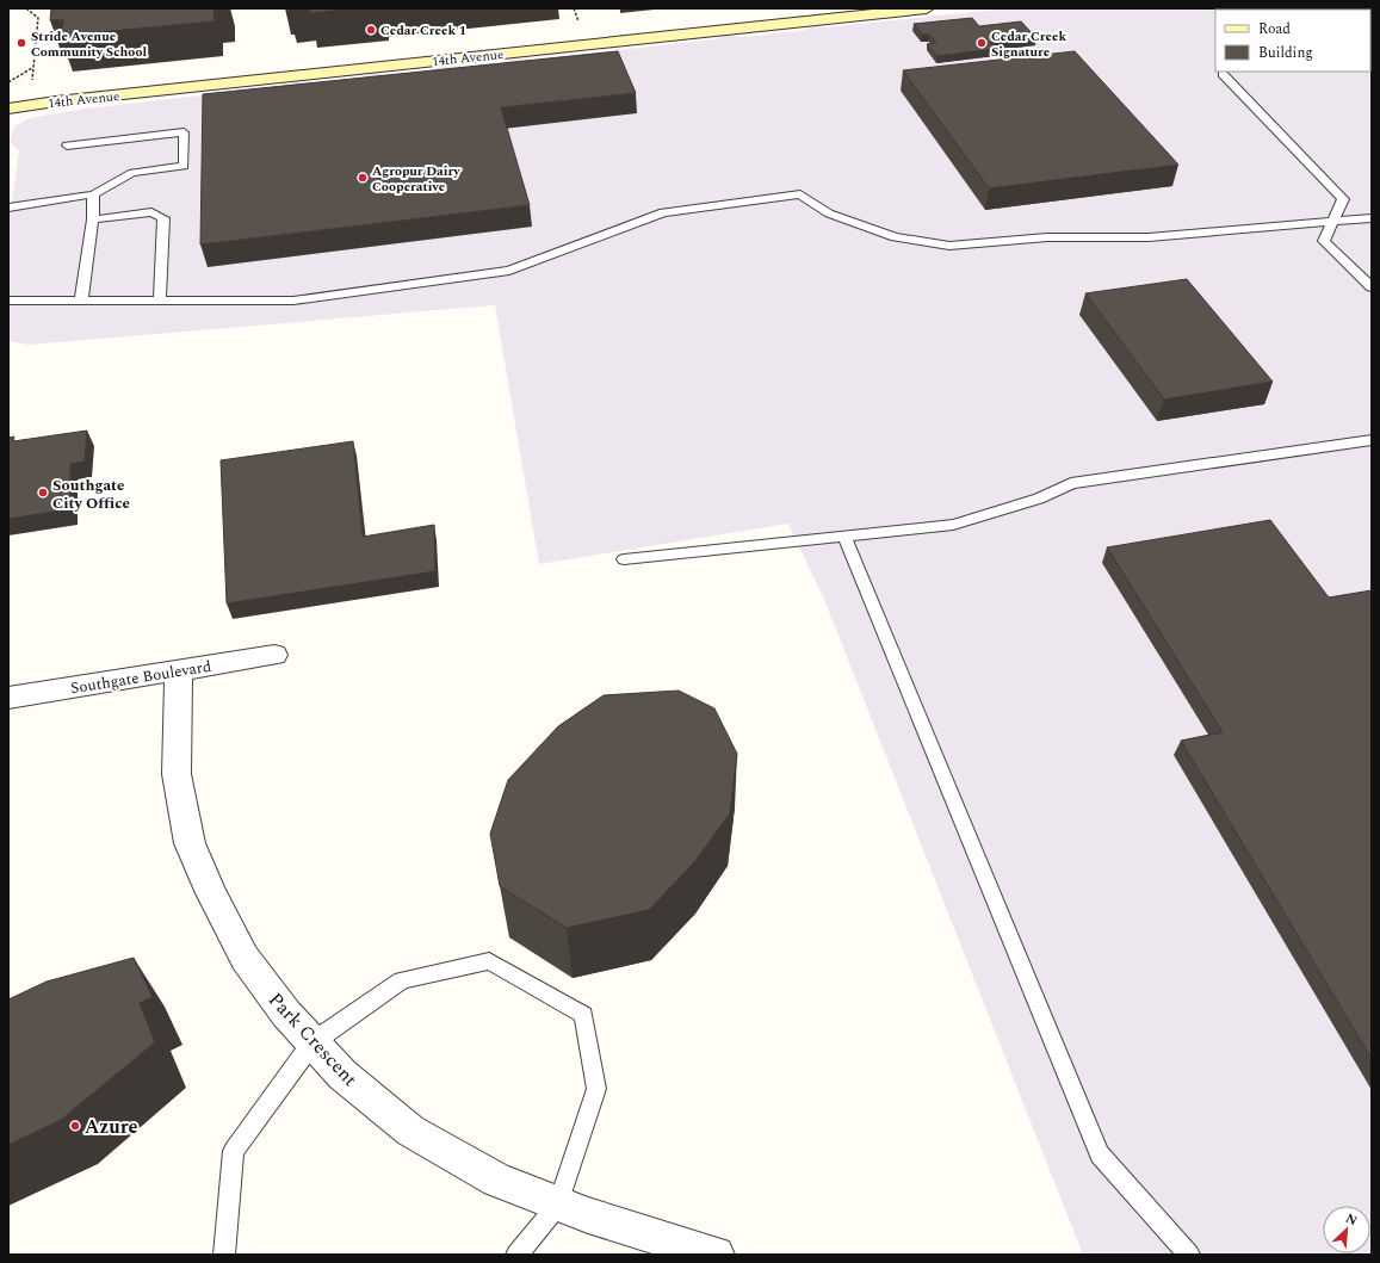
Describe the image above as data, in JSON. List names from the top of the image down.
{
  "streets": {
    "street": ["14th Avenue", "Southgate Boulevard", "Park Crescent"]
  },
  "crossings": [
    ["Southgate Boulevard", "Park Crescent"]
  ],
  "places": [
    "Cedar Creek 1",
    "Stride Avenue Community School",
    "Cedar Creek Signature",
    "Agropur Dairy Cooperative",
    "Southgate City Office",
    "Azure"
  ],
  "legend": ["Road", "Building"],
  "north": "top right"
}
